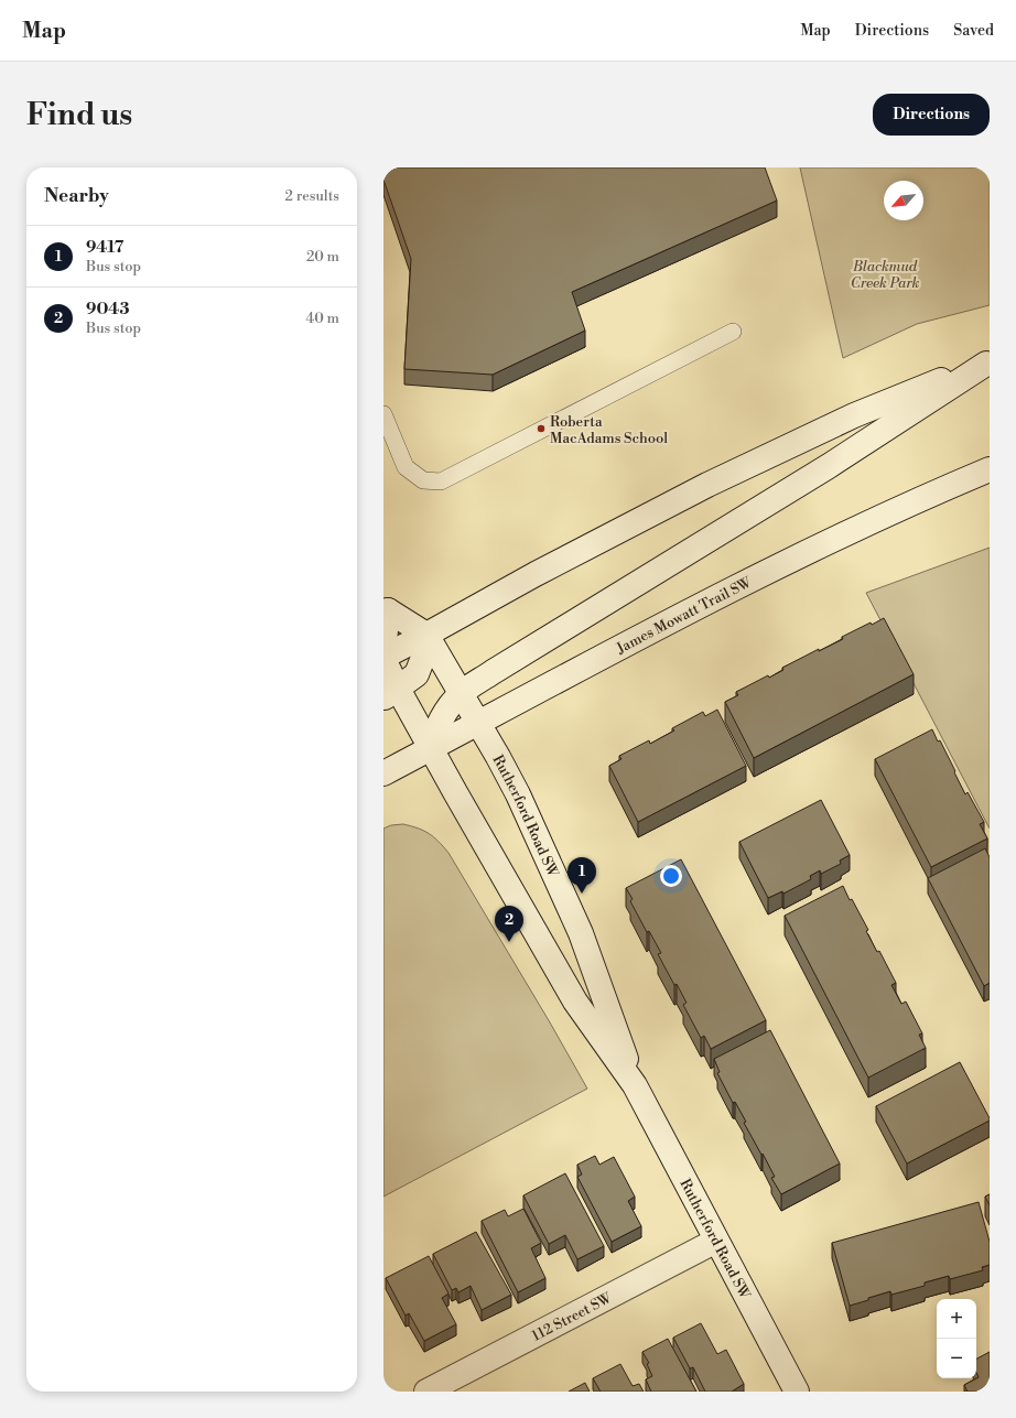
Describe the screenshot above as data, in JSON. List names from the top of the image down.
{
  "streets": {
    "main road": ["James Mowatt Trail SW", "Rutherford Road SW", "112 Street SW"]
  },
  "crossings": [
    ["James Mowatt Trail SW", "Rutherford Road SW"],
    ["Rutherford Road SW", "112 Street SW"]
  ],
  "parks": ["Blackmud Creek Park"],
  "places": ["Roberta MacAdams School"],
  "north": "bottom left",
  "page": {
    "header": "Map",
    "nav": ["Map", "Directions", "Saved"],
    "buttons": "Directions",
    "title": "Find us",
    "heading": ["Nearby", "2 results"],
    "list": [
      {
        "mark": "1",
        "name": "9417",
        "note": "Bus stop",
        "value": "20 m"
      },
      {
        "mark": "2",
        "name": "9043",
        "note": "Bus stop",
        "value": "40 m"
      }
    ],
    "pins": ["1", "2"],
    "map_buttons": ["+", "−"]
  }
}
